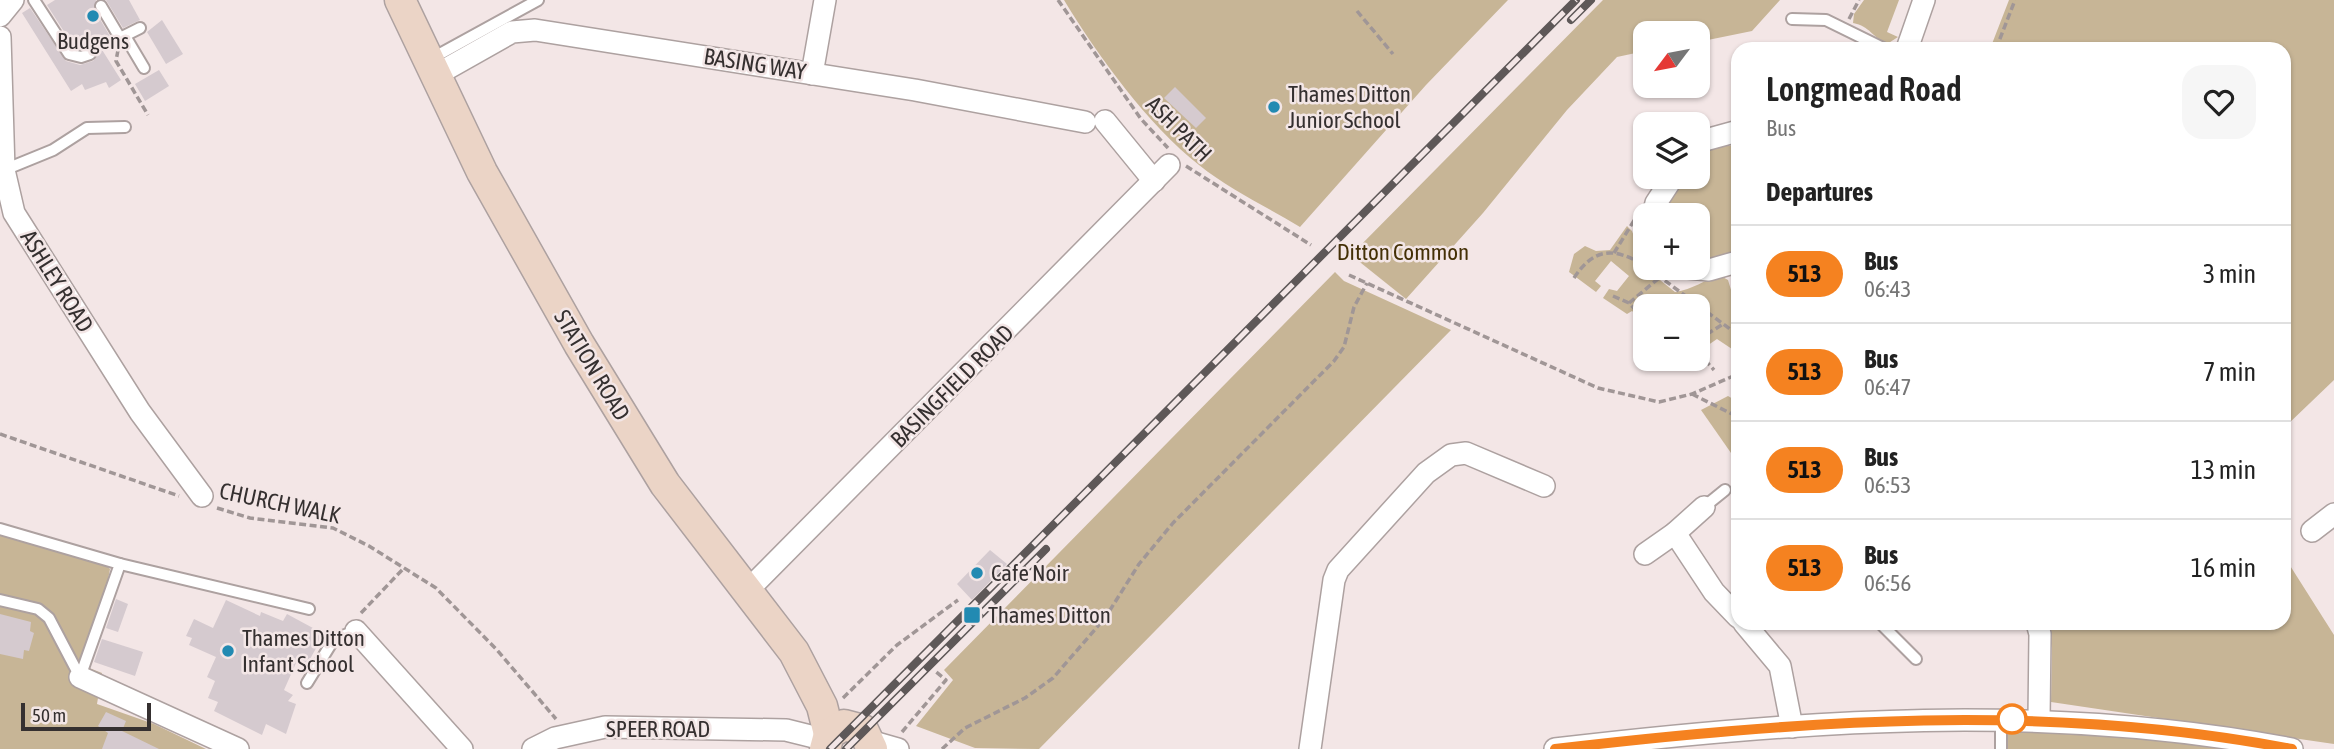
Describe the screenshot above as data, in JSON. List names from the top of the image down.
{
  "streets": {
    "main road": ["STATION ROAD"],
    "street": [
      "BASING WAY",
      "ASHLEY ROAD",
      "BASINGFIELD ROAD",
      "SPEER ROAD"
    ],
    "path": ["ASH PATH", "CHURCH WALK"]
  },
  "crossings": [
    ["BASING WAY", "ASH PATH"],
    ["BASING WAY", "STATION ROAD"],
    ["BASING WAY", "BASINGFIELD ROAD"],
    ["ASH PATH", "BASINGFIELD ROAD"],
    ["ASHLEY ROAD", "CHURCH WALK"],
    ["STATION ROAD", "BASINGFIELD ROAD"],
    ["STATION ROAD", "SPEER ROAD"],
    ["CHURCH WALK", "SPEER ROAD"]
  ],
  "parks": ["Ditton Common"],
  "places": {
    "other": [
      "Budgens",
      "Thames Ditton Junior School",
      "Cafe Noir",
      "Thames Ditton Infant School"
    ],
    "transit": ["Thames Ditton"]
  },
  "lines": ["bus line 513"],
  "scale_bar": "50 m",
  "north": "bottom left",
  "page": {
    "map_buttons": ["+", "−"],
    "heading": [
      ["Longmead Road", "Bus"],
      "Departures"
    ],
    "list": [
      {
        "mark": "513",
        "name": "Bus",
        "note": "06:43",
        "value": "3 min"
      },
      {
        "mark": "513",
        "name": "Bus",
        "note": "06:47",
        "value": "7 min"
      },
      {
        "mark": "513",
        "name": "Bus",
        "note": "06:53",
        "value": "13 min"
      },
      {
        "mark": "513",
        "name": "Bus",
        "note": "06:56",
        "value": "16 min"
      }
    ],
    "scale": "50 m"
  }
}
